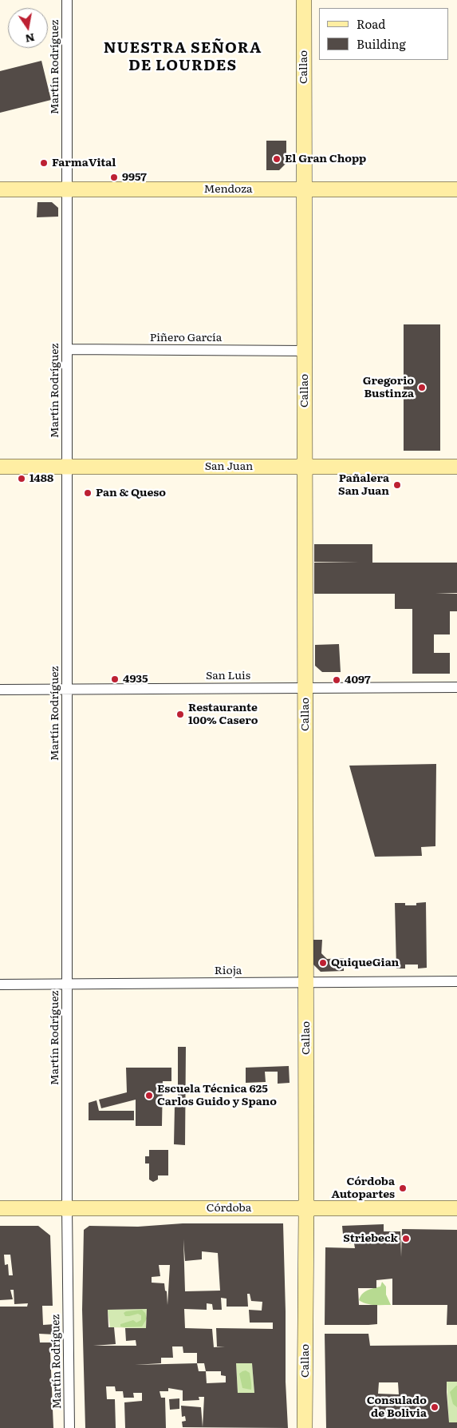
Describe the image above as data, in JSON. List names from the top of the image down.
{
  "streets": {
    "main road": [
      "Callao",
      "Mendoza",
      "San Juan",
      "Córdoba"
    ],
    "street": [
      "Martín Rodríguez",
      "Piñero García",
      "San Luis",
      "Rioja"
    ]
  },
  "crossings": [
    ["Martín Rodríguez", "Mendoza"],
    ["Martín Rodríguez", "Piñero García"],
    ["Martín Rodríguez", "San Juan"],
    ["Martín Rodríguez", "San Luis"],
    ["Martín Rodríguez", "Rioja"],
    ["Martín Rodríguez", "Córdoba"],
    ["Callao", "Mendoza"],
    ["Callao", "Piñero García"],
    ["Callao", "San Juan"],
    ["Callao", "San Luis"],
    ["Callao", "Rioja"],
    ["Callao", "Córdoba"]
  ],
  "districts": ["NUESTRA SEÑORA DE LOURDES"],
  "places": [
    "El Gran Chopp",
    "FarmaVital",
    "9957",
    "Gregorio Bustinza",
    "1488",
    "Pañalera San Juan",
    "Pan & Queso",
    "4935",
    "4097",
    "Restaurante 100% Casero",
    "QuiqueGian",
    "Escuela Técnica 625 Carlos Guido y Spano",
    "Córdoba Autopartes",
    "Striebeck",
    "Consulado de Bolivia"
  ],
  "legend": ["Road", "Building"],
  "north": "bottom"
}
